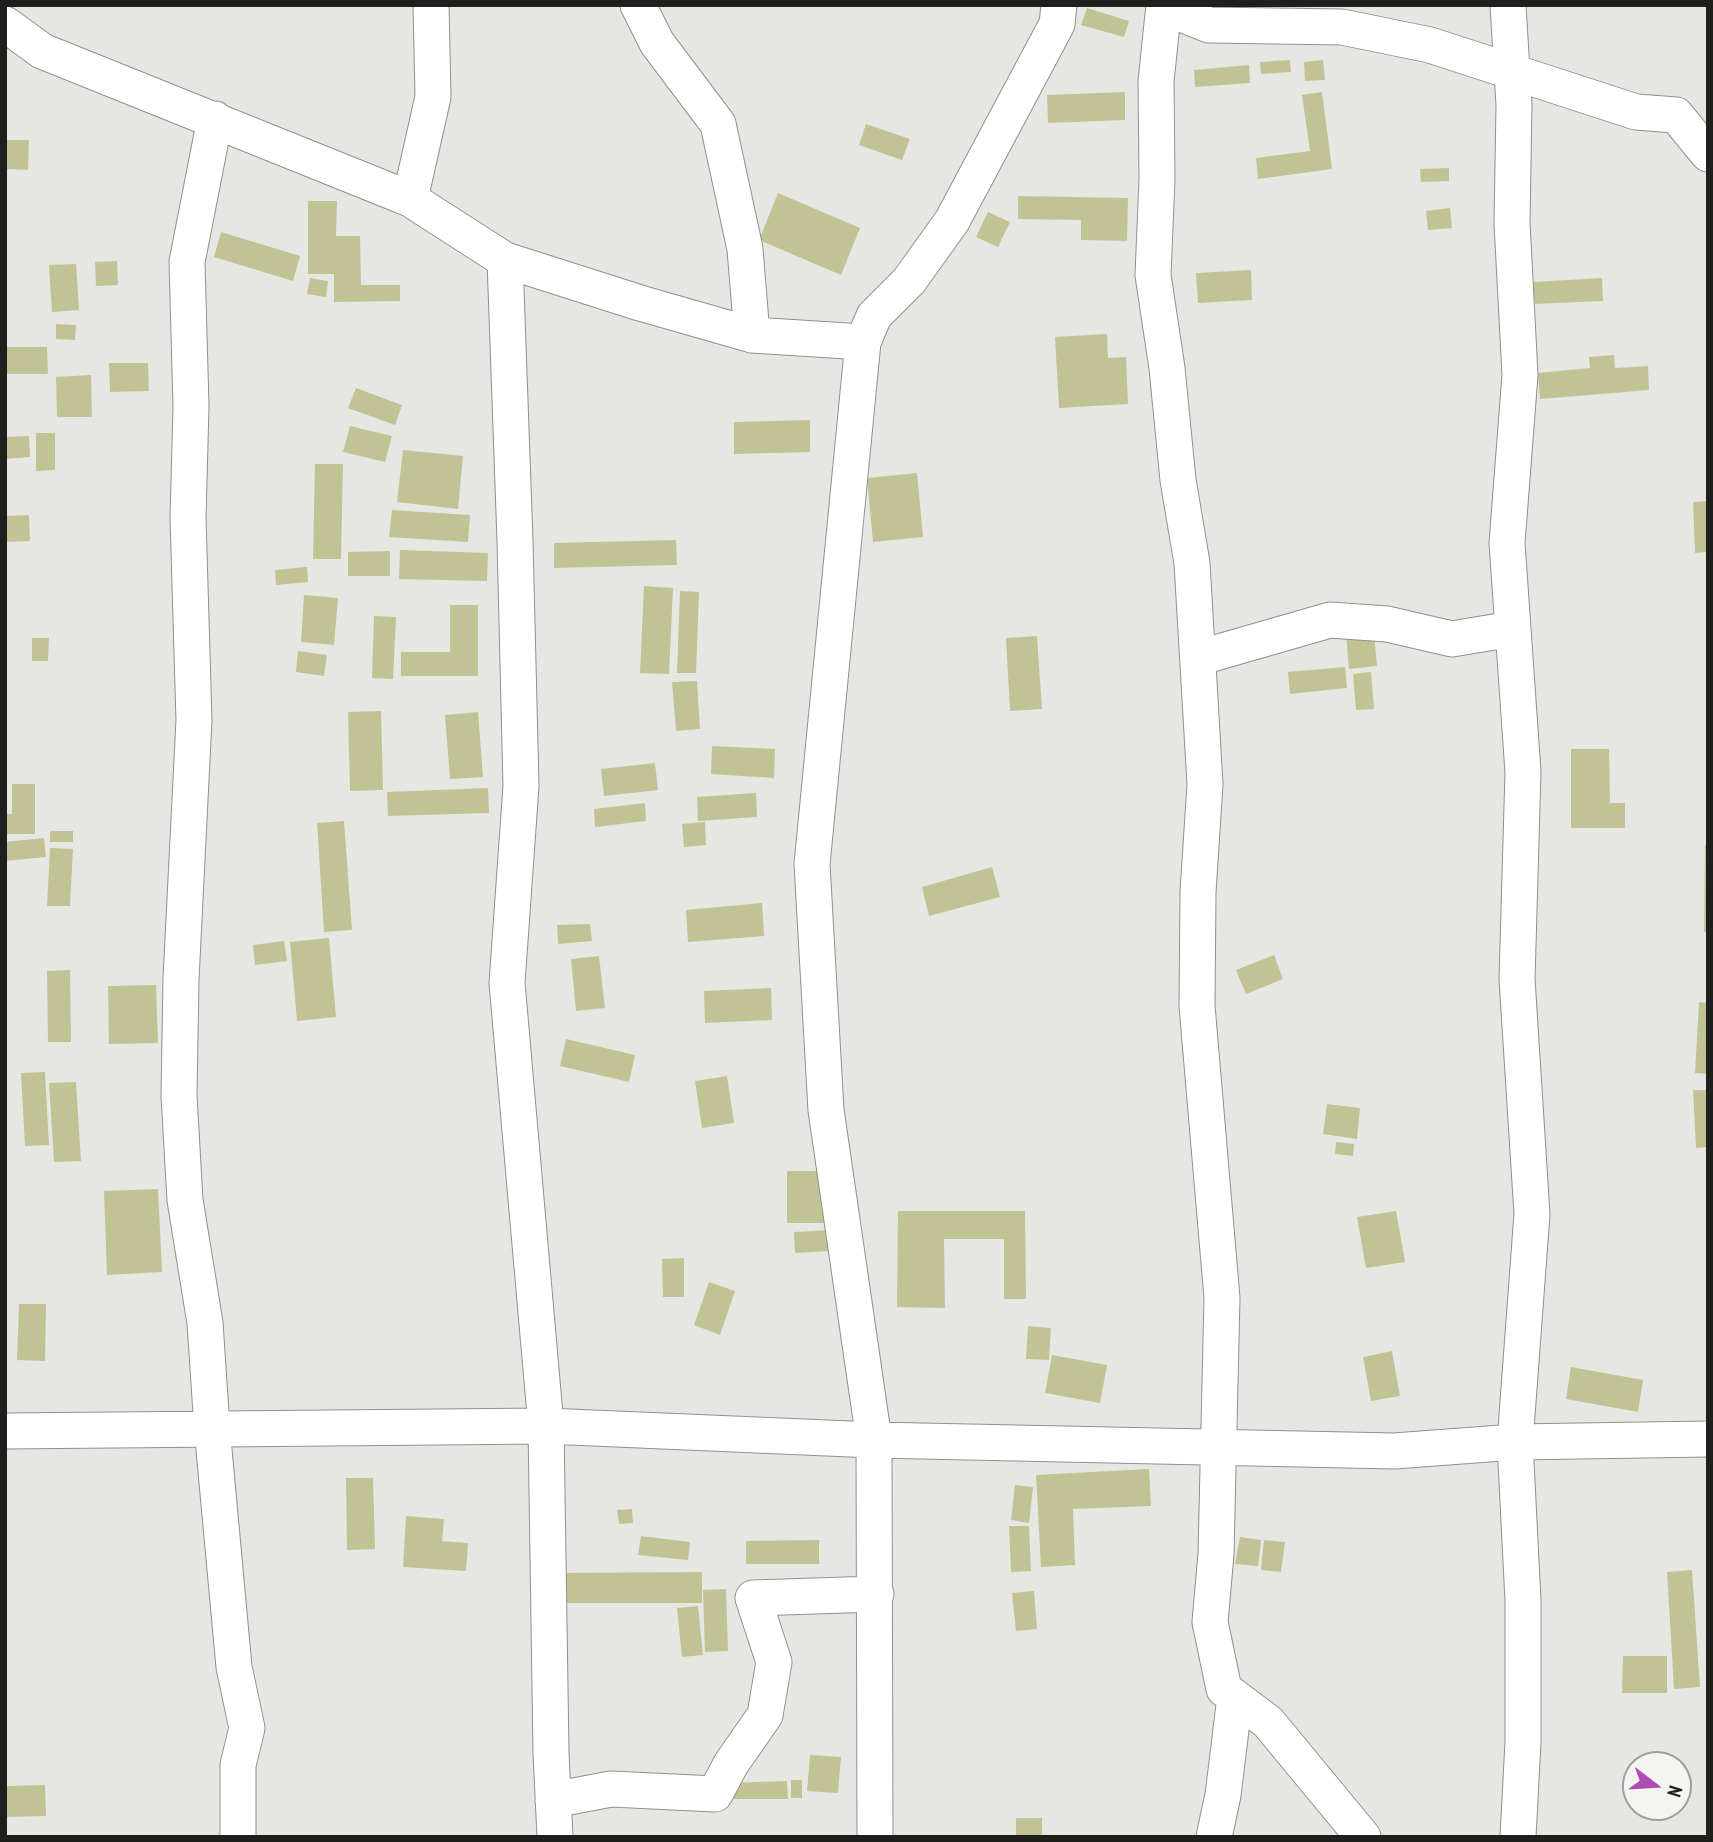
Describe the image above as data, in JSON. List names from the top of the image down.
{
  "north": "right"
}
